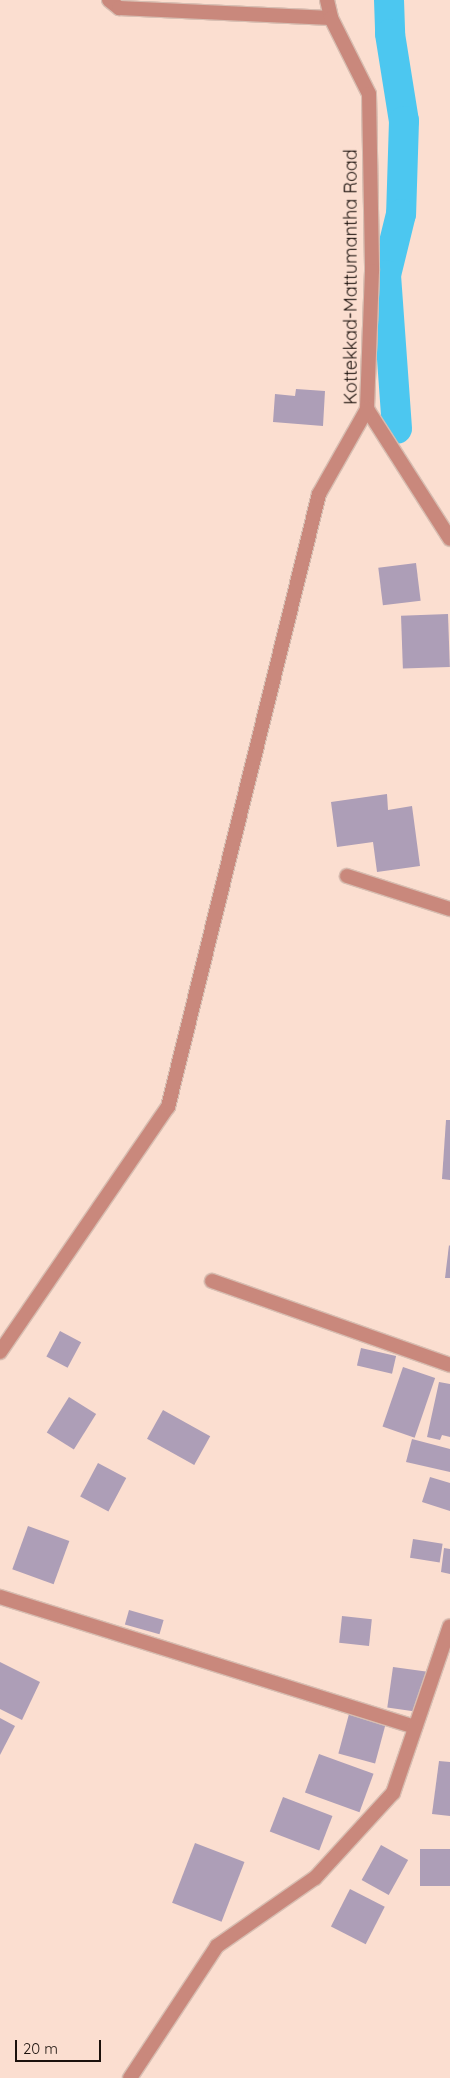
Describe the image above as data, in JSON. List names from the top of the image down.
{
  "streets": {
    "street": ["Kottekkad-Mattumantha Road"]
  },
  "scale_bar": "20 m"
}
